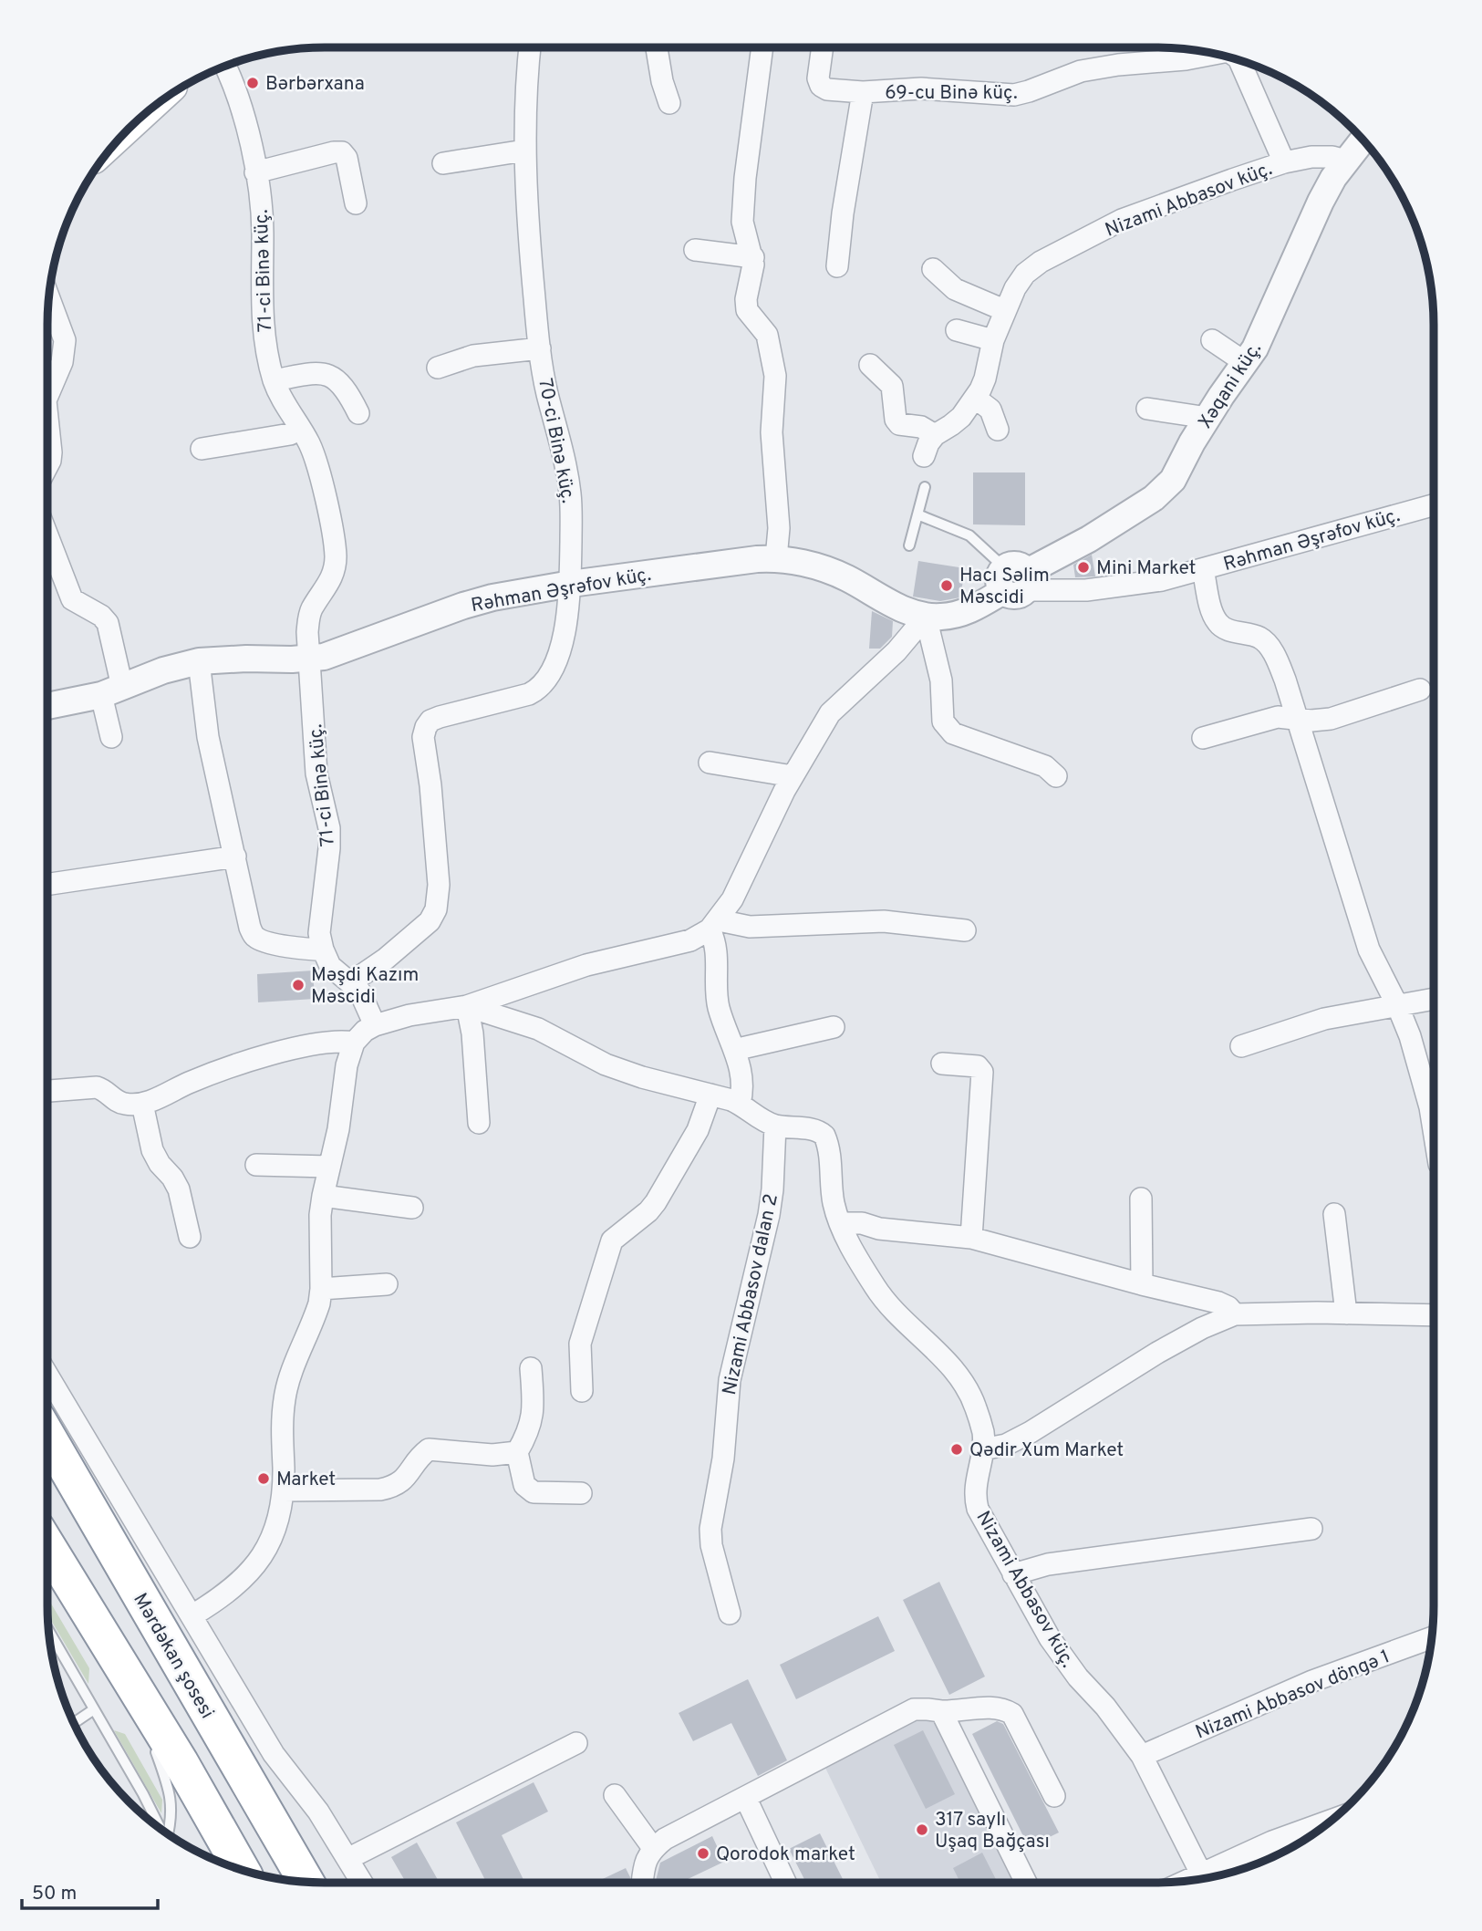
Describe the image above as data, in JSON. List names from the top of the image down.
{
  "streets": {
    "highway": ["Mərdəkan şosesi"],
    "street": [
      "69-cu Binə küç.",
      "Nizami Abbasov küç.",
      "71-ci Binə küç.",
      "Xəqani küç.",
      "70-ci Binə küç.",
      "Rəhman Əşrəfov küç.",
      "Nizami Abbasov dalan 2",
      "Nizami Abbasov döngə 1"
    ]
  },
  "crossings": [
    ["69-cu Binə küç.", "Nizami Abbasov küç."],
    ["Nizami Abbasov küç.", "71-ci Binə küç."],
    ["Nizami Abbasov küç.", "Xəqani küç."],
    ["Nizami Abbasov küç.", "Nizami Abbasov dalan 2"],
    ["Nizami Abbasov küç.", "Nizami Abbasov döngə 1"],
    ["71-ci Binə küç.", "70-ci Binə küç."],
    ["71-ci Binə küç.", "Rəhman Əşrəfov küç."],
    ["Xəqani küç.", "Rəhman Əşrəfov küç."],
    ["70-ci Binə küç.", "Rəhman Əşrəfov küç."]
  ],
  "places": [
    "Bərbərxana",
    "Mini Market",
    "Hacı Səlim Məscidi",
    "Məşdi Kazım Məscidi",
    "Qədir Xum Market",
    "Market",
    "317 saylı Uşaq Bağçası",
    "Qorodok market"
  ],
  "scale_bar": "50 m"
}
